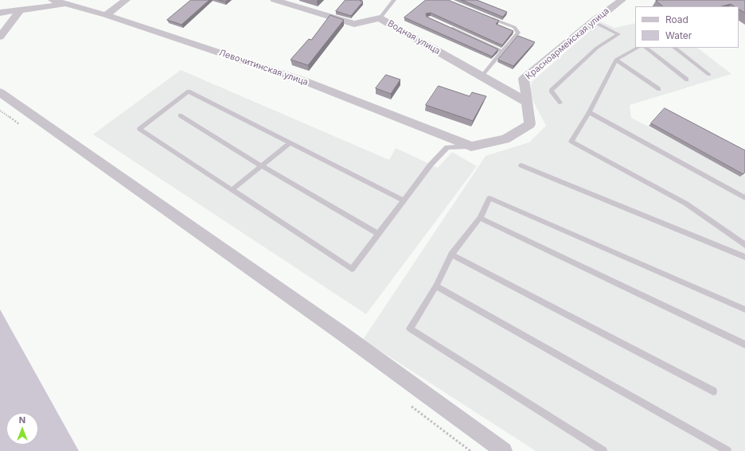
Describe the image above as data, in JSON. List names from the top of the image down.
{
  "streets": {
    "street": ["Водная улица", "Красноармейская улица", "Левочитинская улица"]
  },
  "crossings": [
    ["Водная улица", "Красноармейская улица"],
    ["Красноармейская улица", "Левочитинская улица"]
  ],
  "legend": ["Road", "Water"],
  "north": "top"
}
